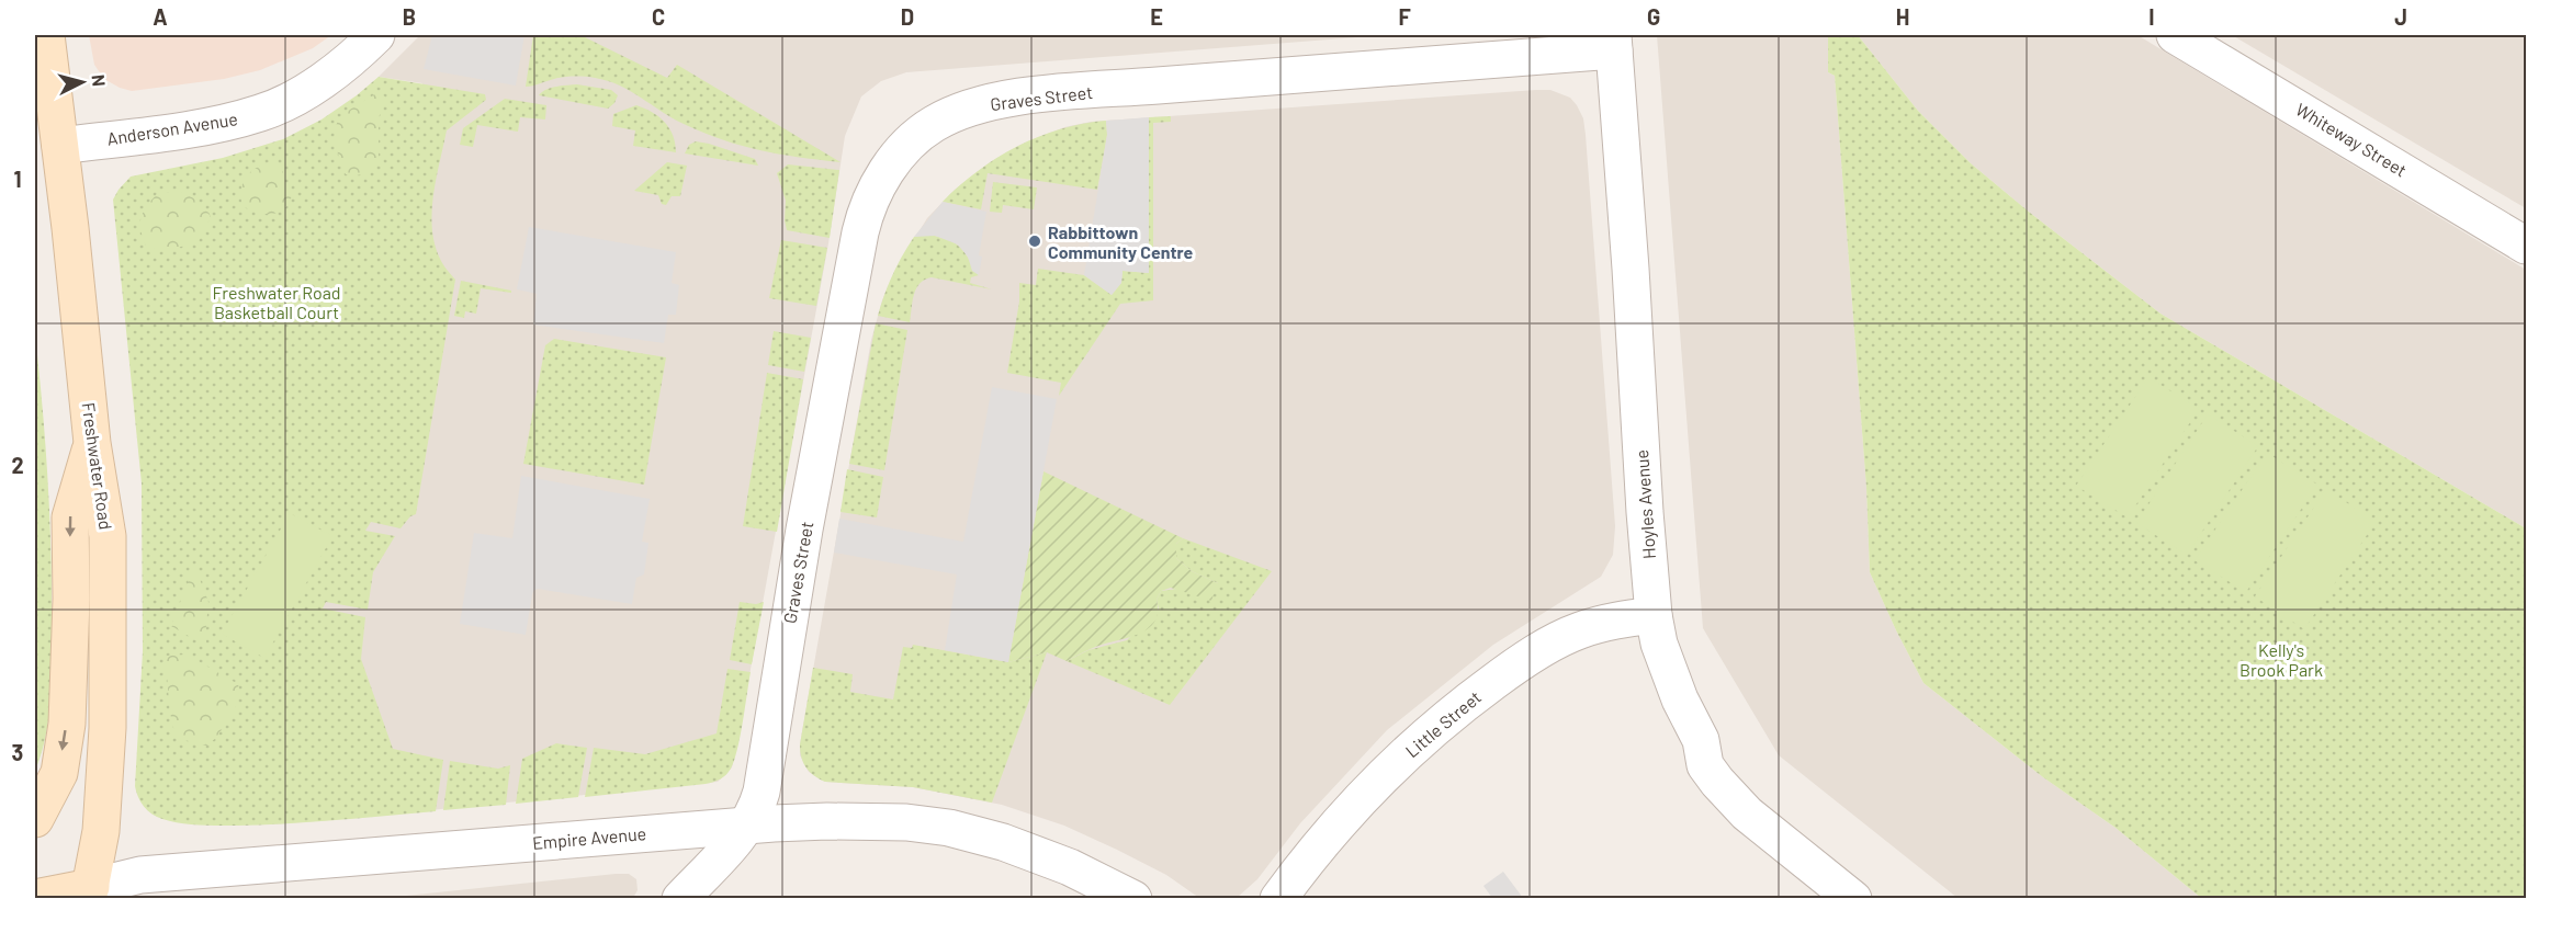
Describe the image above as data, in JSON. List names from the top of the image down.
{
  "streets": {
    "main road": ["Freshwater Road", "Empire Avenue"],
    "street": [
      "Graves Street",
      "Anderson Avenue",
      "Whiteway Street",
      "Hoyles Avenue",
      "Little Street"
    ]
  },
  "crossings": [
    ["Graves Street", "Hoyles Avenue"],
    ["Graves Street", "Empire Avenue"],
    ["Anderson Avenue", "Freshwater Road"],
    ["Freshwater Road", "Empire Avenue"],
    ["Hoyles Avenue", "Little Street"]
  ],
  "parks": ["Freshwater Road Basketball Court", "Kelly's Brook Park"],
  "places": ["Rabbittown Community Centre"],
  "north": "right",
  "grid": {
    "columns": [
      "A",
      "B",
      "C",
      "D",
      "E",
      "F",
      "G",
      "H",
      "I",
      "J"
    ],
    "rows": ["1", "2", "3"]
  }
}
